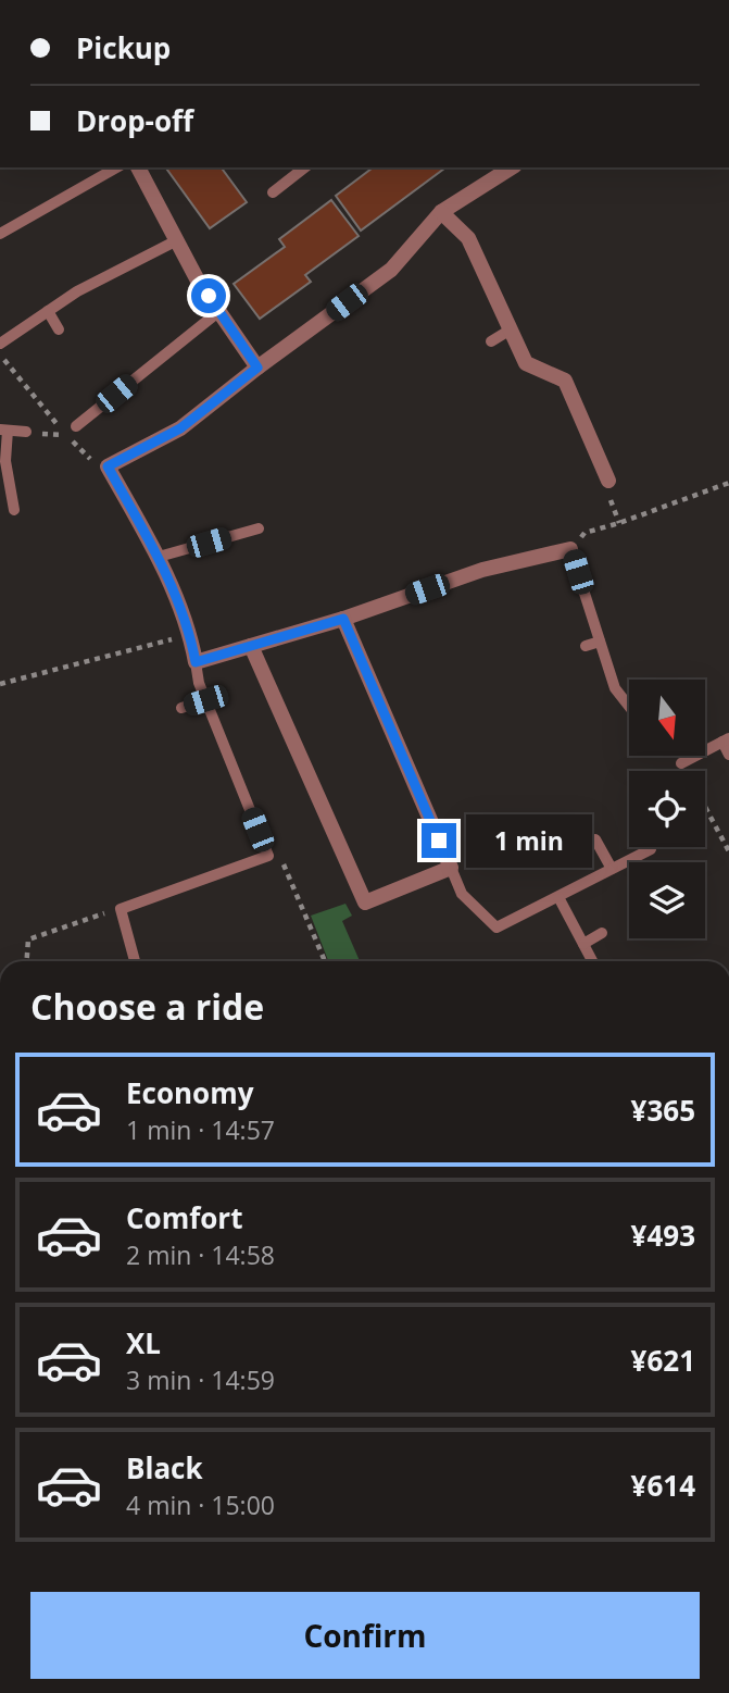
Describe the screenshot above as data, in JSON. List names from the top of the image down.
{
  "north": "bottom",
  "page": {
    "banner": ["Pickup", "Drop-off"],
    "bubble": "1 min",
    "heading": "Choose a ride",
    "list": [
      {
        "name": "Economy",
        "note": "1 min · 14:57",
        "value": "¥365"
      },
      {
        "name": "Comfort",
        "note": "2 min · 14:58",
        "value": "¥493"
      },
      {
        "name": "XL",
        "note": "3 min · 14:59",
        "value": "¥621"
      },
      {
        "name": "Black",
        "note": "4 min · 15:00",
        "value": "¥614"
      }
    ],
    "buttons": "Confirm"
  }
}
